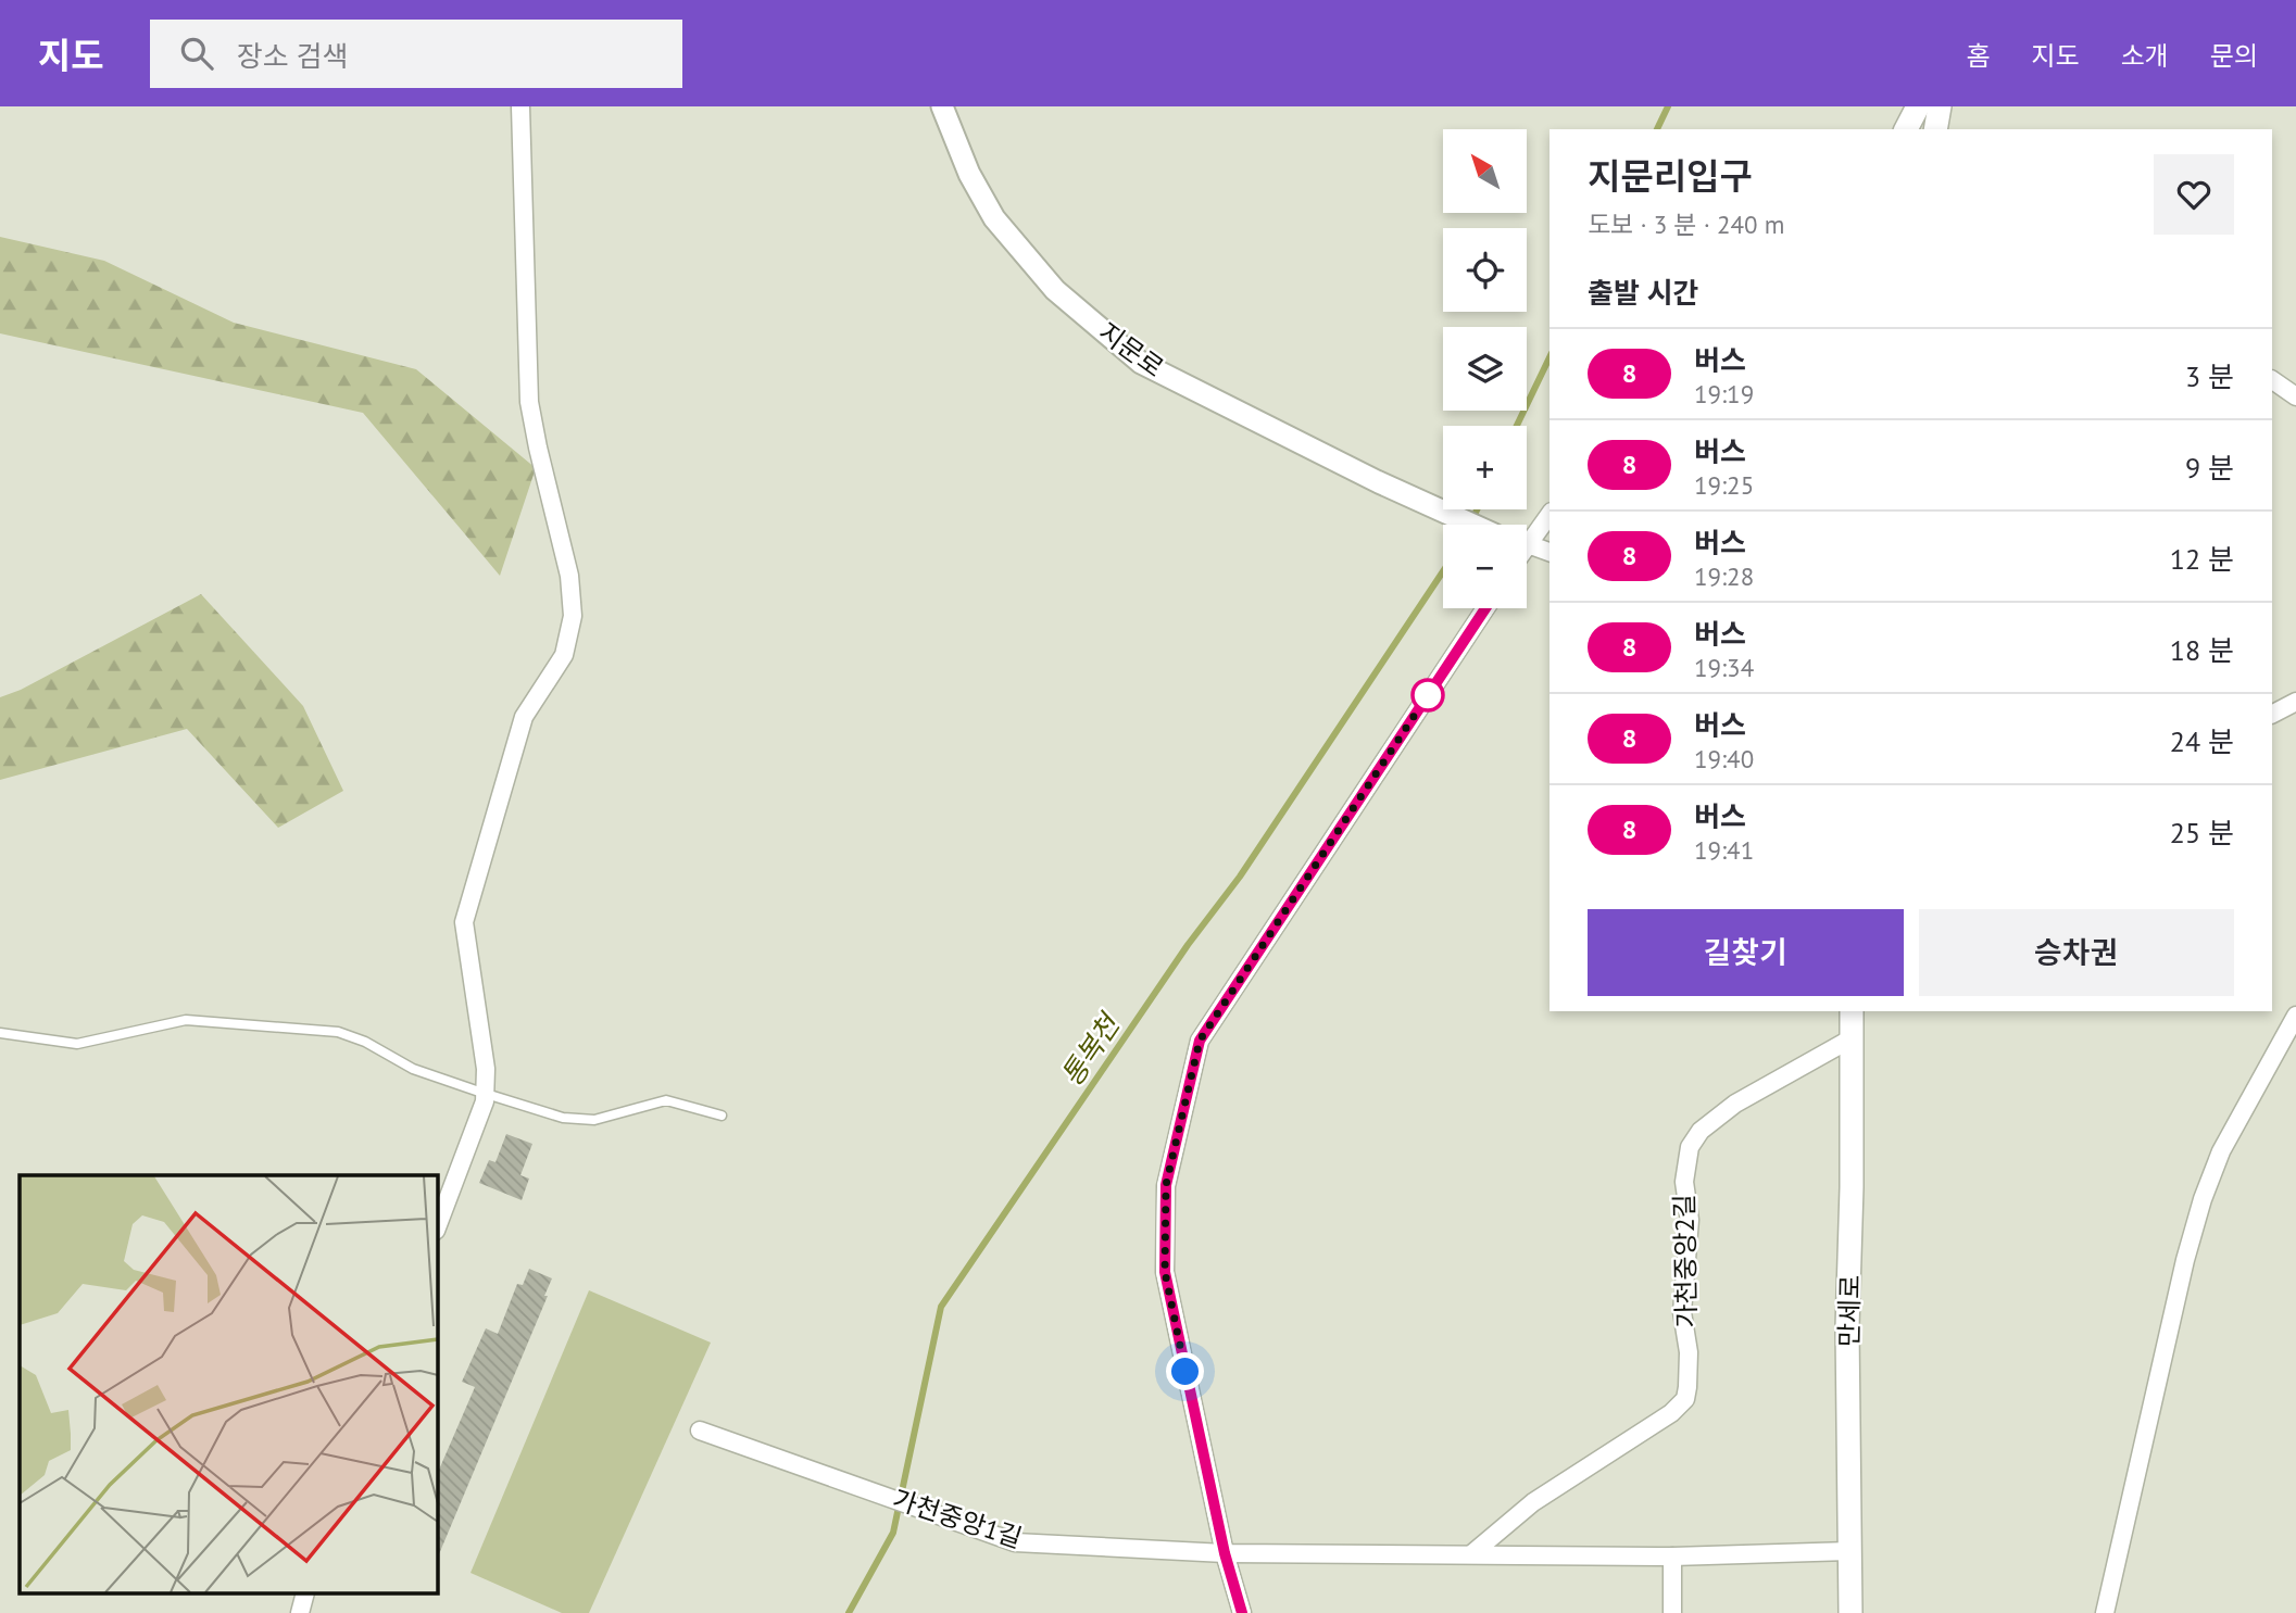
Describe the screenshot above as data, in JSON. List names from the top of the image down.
{
  "streets": {
    "main road": ["만세로"],
    "street": ["지문로", "가천중앙2길", "가천중앙1길"]
  },
  "crossings": [
    ["가천중앙2길", "만세로"]
  ],
  "water": ["통복천"],
  "lines": ["bus line 8"],
  "north": "top left",
  "page": {
    "header": "지도",
    "search": "장소 검색",
    "nav": [
      "홈",
      "지도",
      "소개",
      "문의"
    ],
    "map_buttons": ["+", "−"],
    "heading": [
      ["지문리입구", "도보 · 3 분 · 240 m"],
      "출발 시간"
    ],
    "list": [
      {
        "mark": "8",
        "name": "버스",
        "note": "19:19",
        "value": "3 분"
      },
      {
        "mark": "8",
        "name": "버스",
        "note": "19:25",
        "value": "9 분"
      },
      {
        "mark": "8",
        "name": "버스",
        "note": "19:28",
        "value": "12 분"
      },
      {
        "mark": "8",
        "name": "버스",
        "note": "19:34",
        "value": "18 분"
      },
      {
        "mark": "8",
        "name": "버스",
        "note": "19:40",
        "value": "24 분"
      },
      {
        "mark": "8",
        "name": "버스",
        "note": "19:41",
        "value": "25 분"
      }
    ],
    "buttons": ["길찾기", "승차권"]
  }
}
